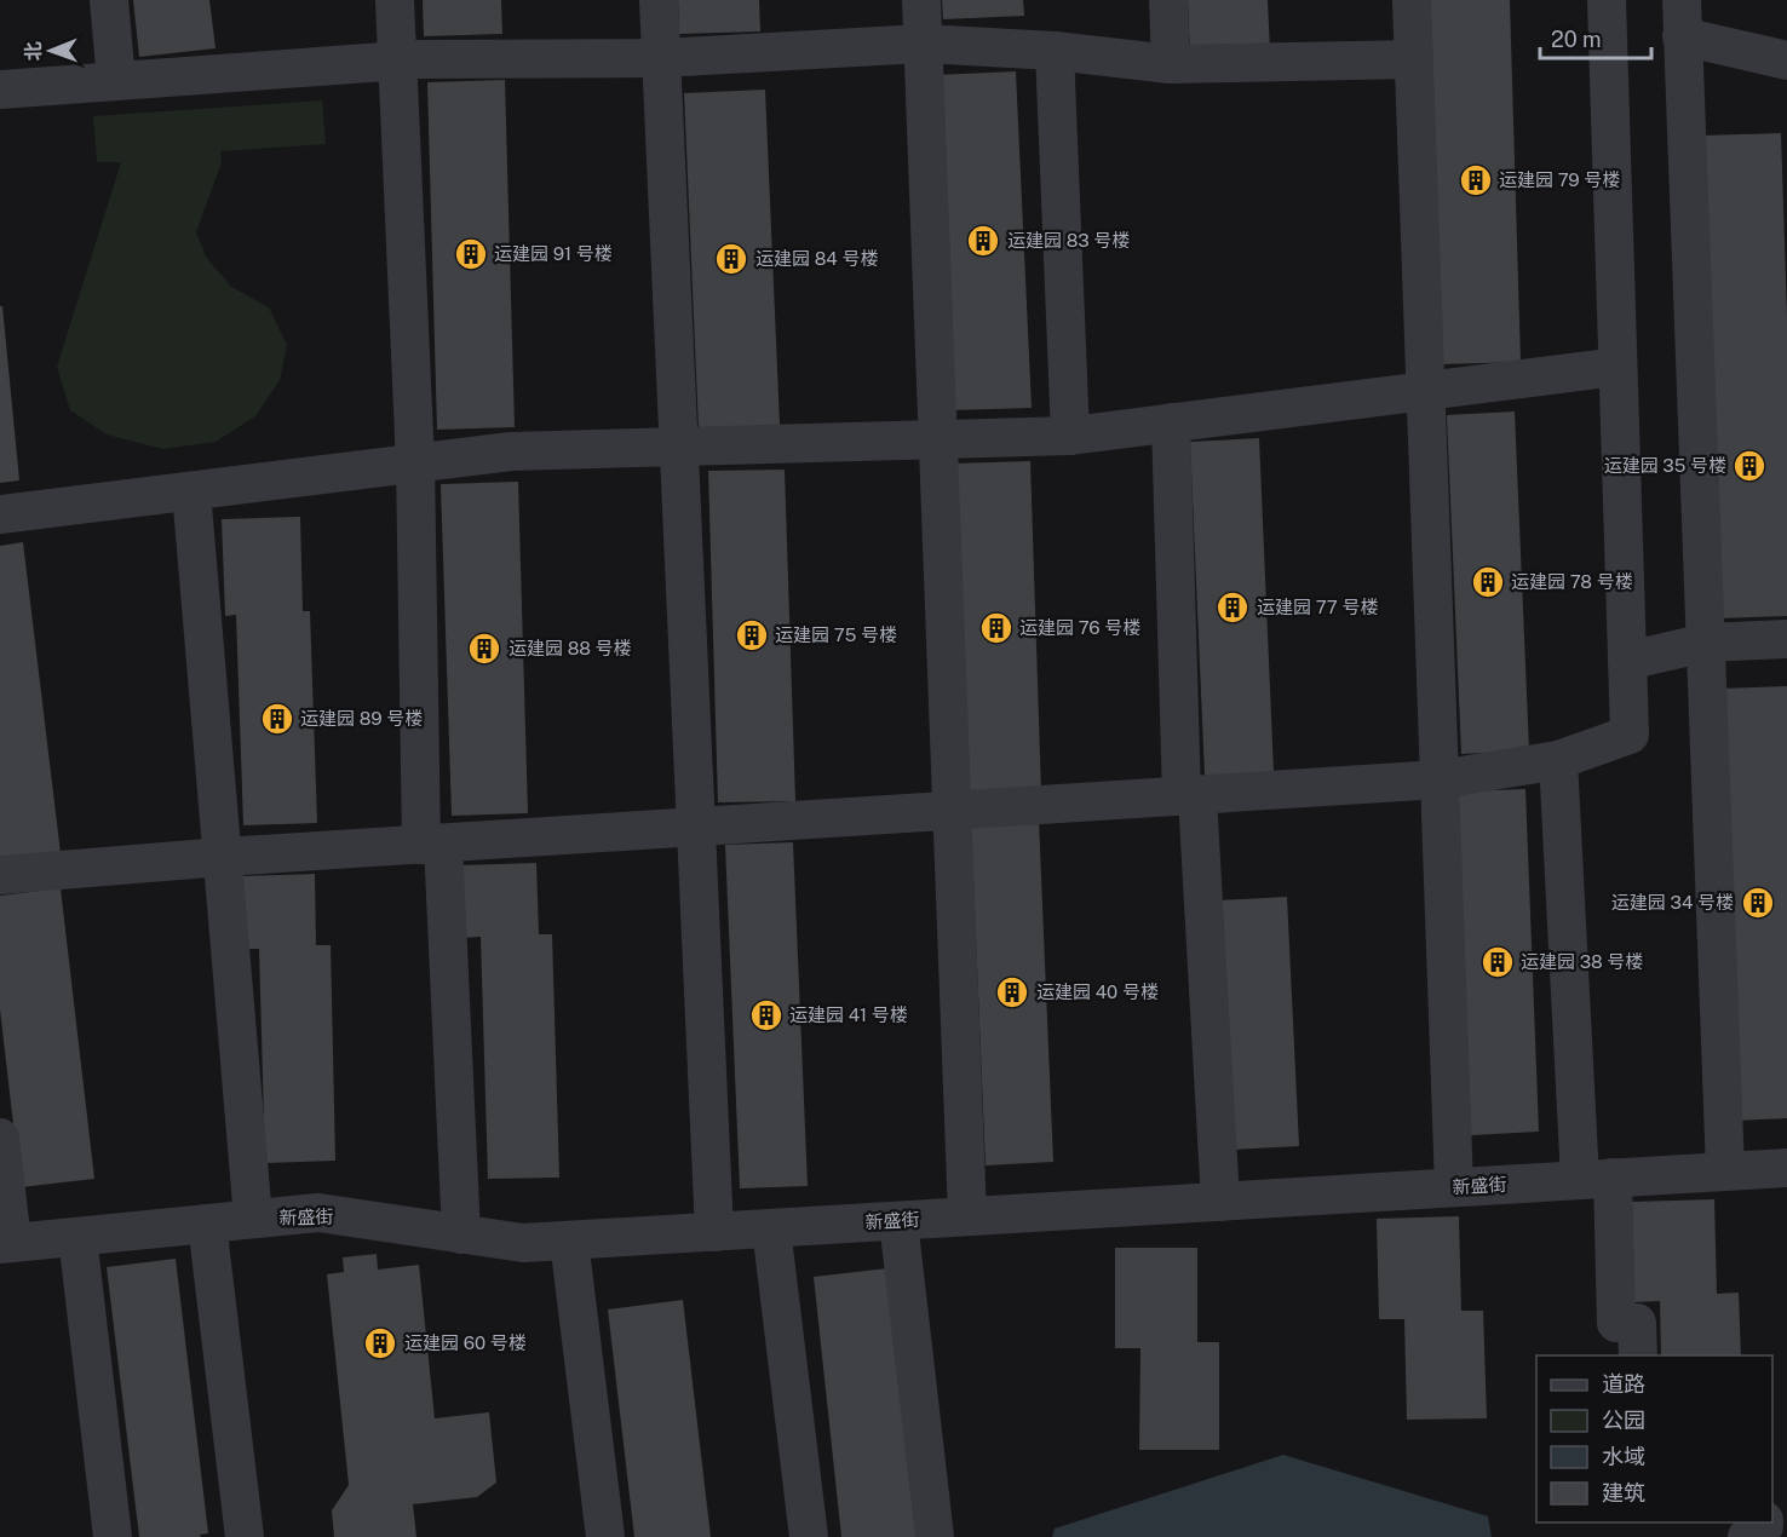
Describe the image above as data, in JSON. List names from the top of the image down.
{
  "streets": {
    "street": ["新盛街"]
  },
  "places": {
    "building": [
      "运建园 79 号楼",
      "运建园 83 号楼",
      "运建园 91 号楼",
      "运建园 84 号楼",
      "运建园 35 号楼",
      "运建园 78 号楼",
      "运建园 77 号楼",
      "运建园 76 号楼",
      "运建园 75 号楼",
      "运建园 88 号楼",
      "运建园 89 号楼",
      "运建园 34 号楼",
      "运建园 38 号楼",
      "运建园 40 号楼",
      "运建园 41 号楼",
      "运建园 60 号楼"
    ]
  },
  "legend": [
    "道路",
    "公园",
    "水域",
    "建筑"
  ],
  "scale_bar": "20 m",
  "north": "left"
}
